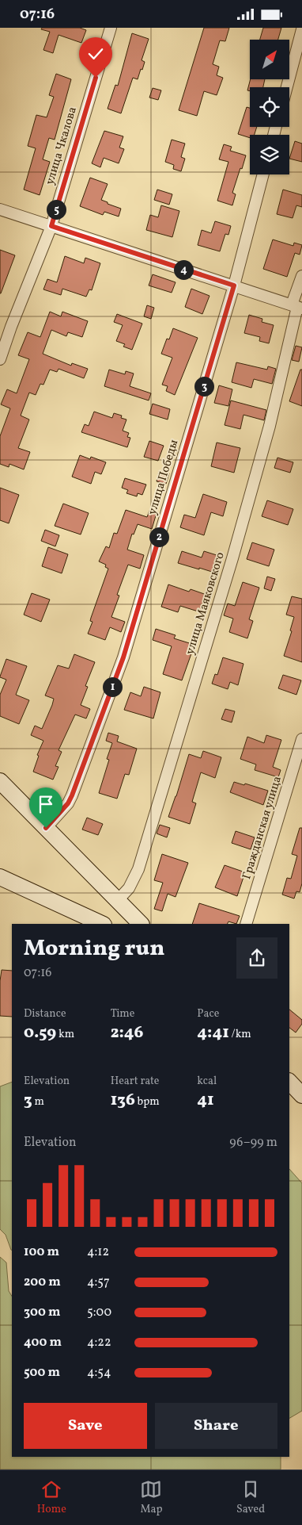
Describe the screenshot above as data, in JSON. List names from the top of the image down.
{
  "streets": {
    "street": [
      "улица Чкалова",
      "улица Победы",
      "улица Маяковского",
      "Гражданская улица"
    ]
  },
  "north": "top right",
  "page": {
    "status": "07:16",
    "pins": [
      "5",
      "4",
      "3",
      "2",
      "1"
    ],
    "heading": ["Morning run", "07:16"],
    "stats": [
      ["Distance", "0.59 km"],
      ["Time", "2:46"],
      ["Pace", "4:41 /km"],
      ["Elevation", "3 m"],
      ["Heart rate", "136 bpm"],
      ["kcal", "41"]
    ],
    "chart": ["Elevation", "96–99 m"],
    "list": [
      {
        "name": "100 m",
        "note": "4:12"
      },
      {
        "name": "200 m",
        "note": "4:57"
      },
      {
        "name": "300 m",
        "note": "5:00"
      },
      {
        "name": "400 m",
        "note": "4:22"
      },
      {
        "name": "500 m",
        "note": "4:54"
      }
    ],
    "buttons": ["Save", "Share"],
    "tabs": ["Home", "Map", "Saved"]
  }
}
